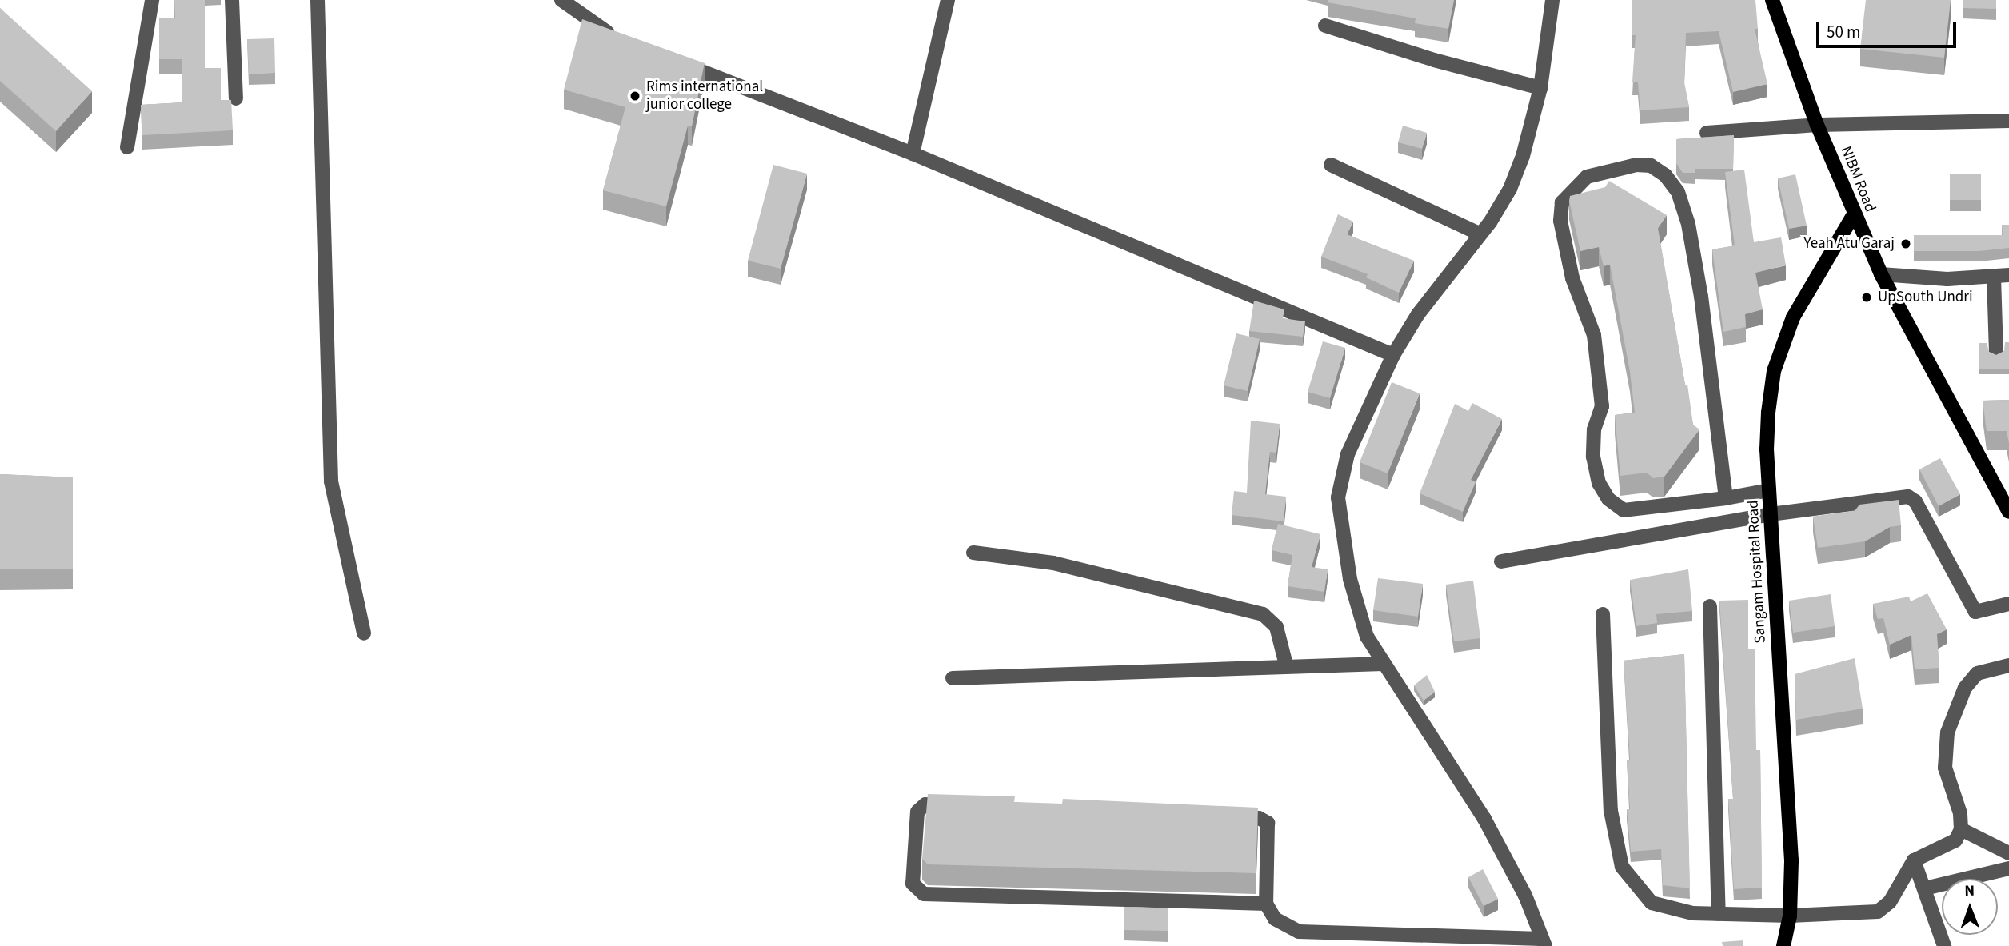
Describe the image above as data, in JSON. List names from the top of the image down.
{
  "streets": {
    "main road": ["NIBM Road", "Sangam Hospital Road"]
  },
  "crossings": [
    ["NIBM Road", "Sangam Hospital Road"]
  ],
  "places": ["Rims international junior college", "Yeah Atu Garaj", "UpSouth Undri"],
  "scale_bar": "50 m",
  "north": "top"
}
